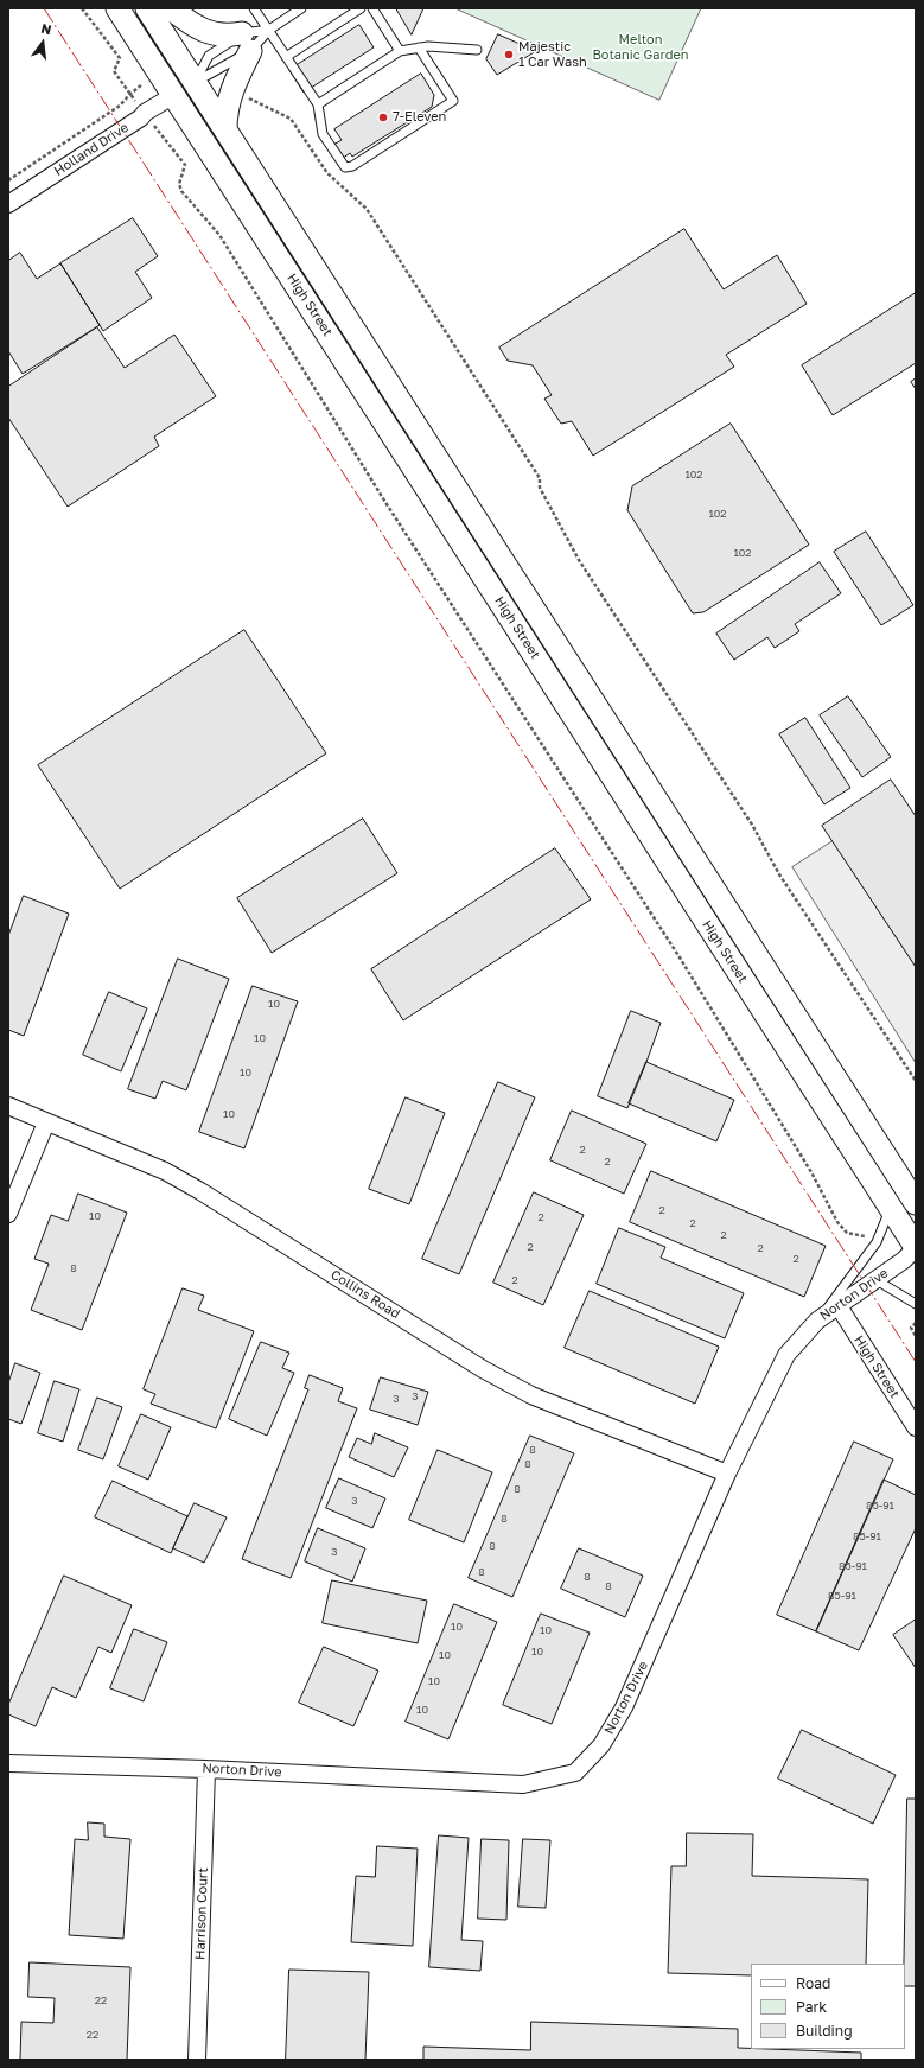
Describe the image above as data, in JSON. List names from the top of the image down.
{
  "streets": {
    "main road": ["High Street"],
    "street": [
      "Holland Drive",
      "Collins Road",
      "Norton Drive",
      "Harrison Court"
    ]
  },
  "crossings": [
    ["Holland Drive", "High Street"],
    ["High Street", "Norton Drive"],
    ["Collins Road", "Norton Drive"],
    ["Norton Drive", "Harrison Court"]
  ],
  "parks": ["Melton Botanic Garden"],
  "places": ["Majestic 1 Car Wash", "7-Eleven"],
  "house_numbers": [
    "102",
    "102",
    "102",
    "10",
    "10",
    "10",
    "10",
    "2",
    "2",
    "2",
    "10",
    "2",
    "2",
    "2",
    "2",
    "2",
    "2",
    "8",
    "2",
    "3",
    "3",
    "8",
    "8",
    "8",
    "3",
    "85-91",
    "8",
    "85-91",
    "8",
    "3",
    "85-91",
    "8",
    "8",
    "8",
    "85-91",
    "10",
    "10",
    "10",
    "10",
    "10",
    "10",
    "22",
    "22"
  ],
  "legend": ["Road", "Park", "Building"],
  "north": "top"
}
